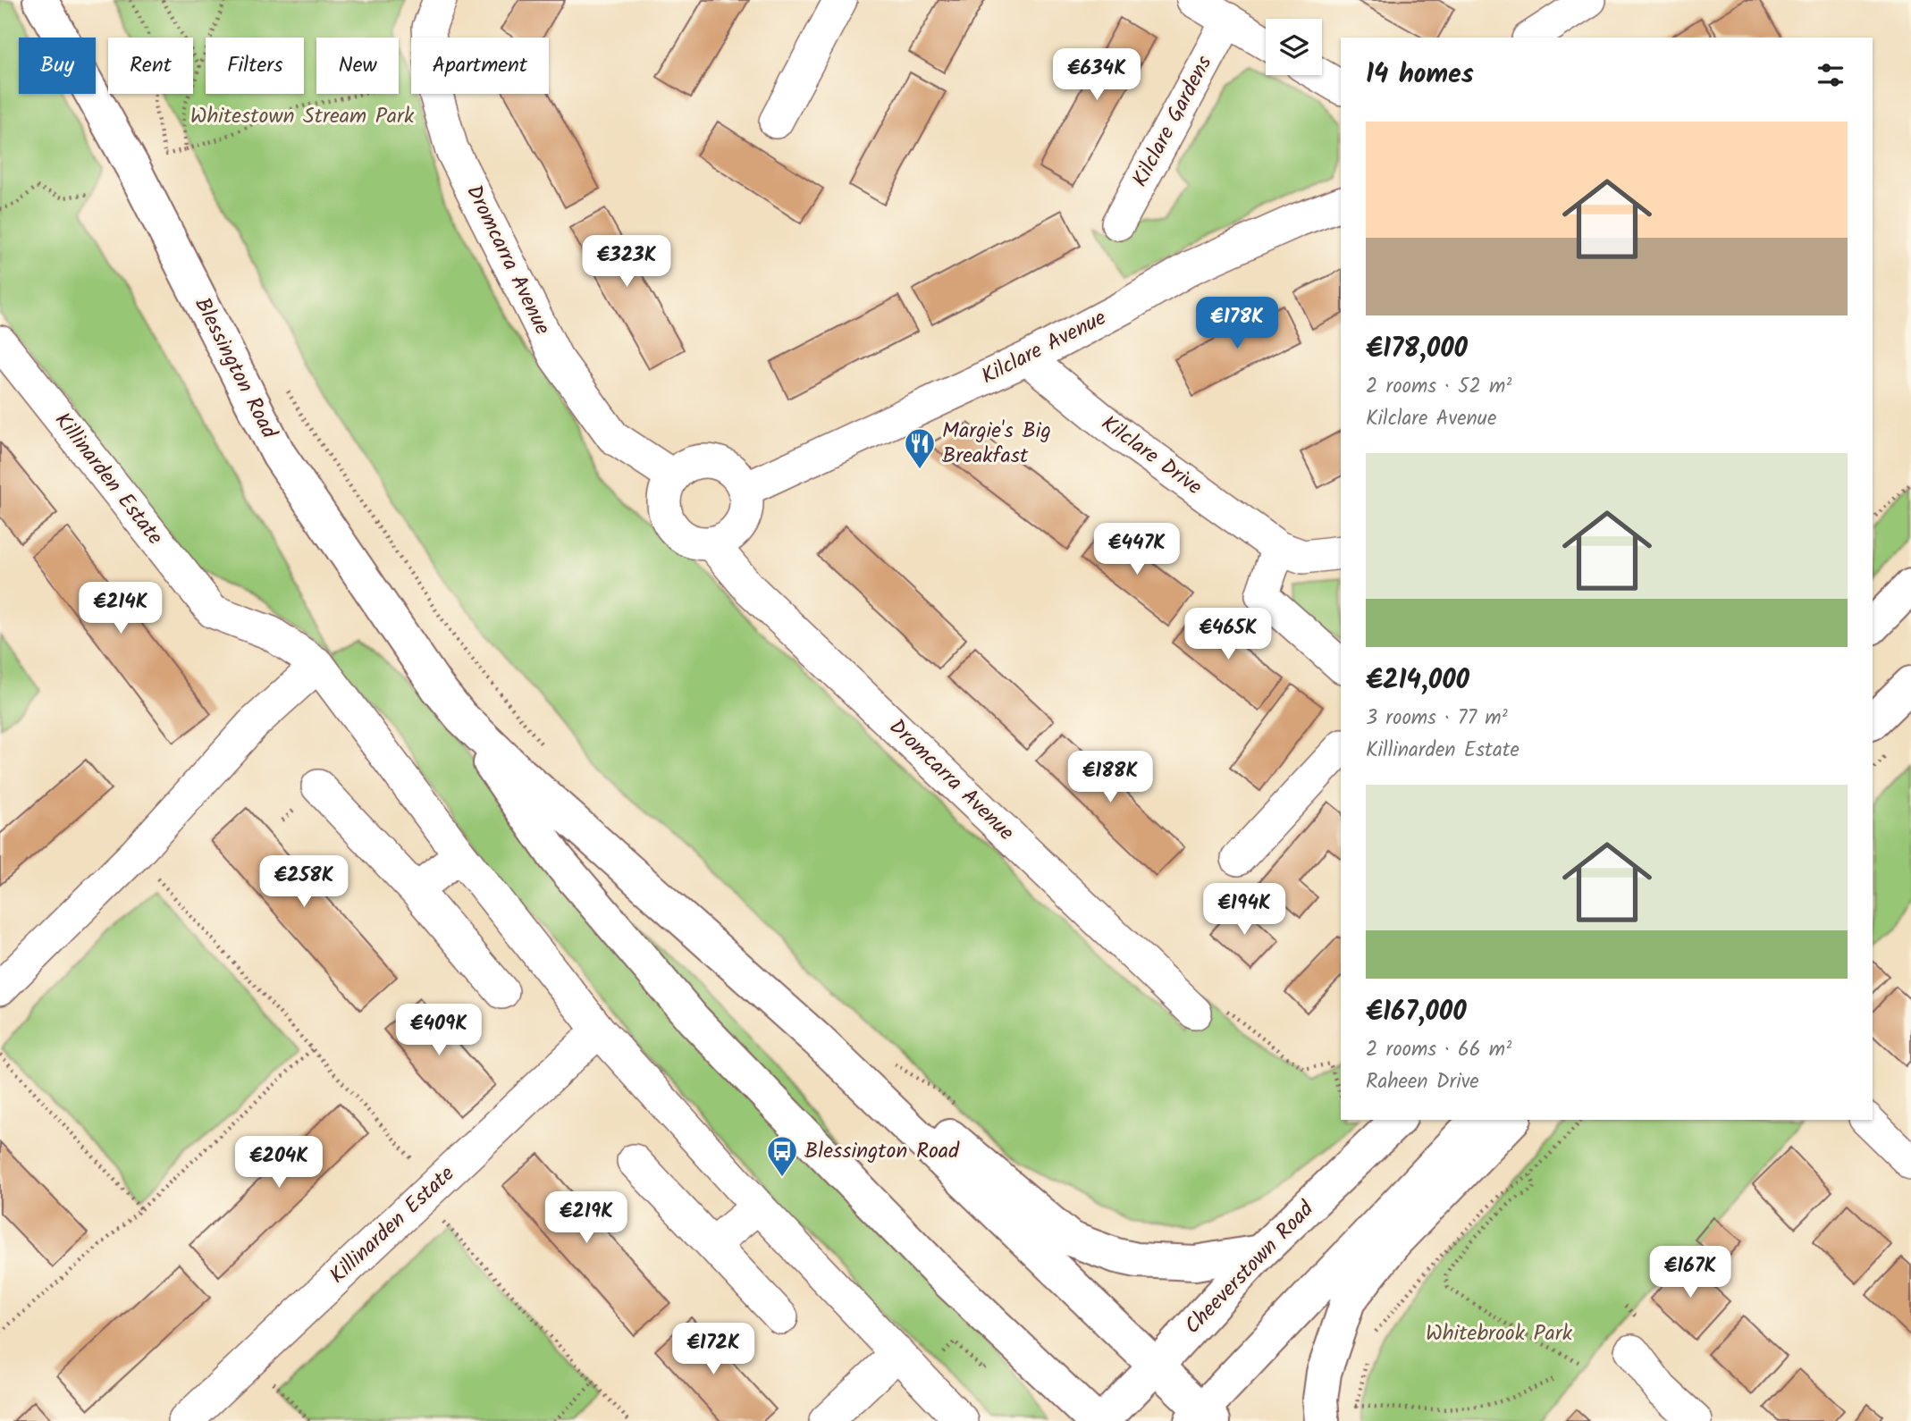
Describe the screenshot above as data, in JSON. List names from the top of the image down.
{
  "streets": {
    "main road": ["Blessington Road", "Cheeverstown Road"],
    "street": [
      "Kilclare Gardens",
      "Dromcarra Avenue",
      "Kilclare Avenue",
      "Kilclare Drive",
      "Killinarden Estate"
    ]
  },
  "crossings": [
    ["Dromcarra Avenue", "Kilclare Avenue"],
    ["Kilclare Avenue", "Kilclare Drive"],
    ["Blessington Road", "Cheeverstown Road"]
  ],
  "parks": ["Whitestown Stream Park", "Whitebrook Park"],
  "places": {
    "restaurant": ["Margie's Big Breakfast"],
    "bus stop": ["Blessington Road"]
  },
  "page": {
    "chip": [
      "Buy",
      "Rent",
      "Filters",
      "New",
      "Apartment"
    ],
    "heading": "14 homes",
    "price": [
      "€634K",
      "€323K",
      "€178K",
      "€447K",
      "€214K",
      "€465K",
      "€188K",
      "€258K",
      "€194K",
      "€409K",
      "€204K",
      "€219K",
      "€167K",
      "€172K"
    ],
    "list": [
      {
        "name": "€178,000",
        "note": "2 rooms · 52 m² · Kilclare Avenue"
      },
      {
        "name": "€214,000",
        "note": "3 rooms · 77 m² · Killinarden Estate"
      },
      {
        "name": "€167,000",
        "note": "2 rooms · 66 m² · Raheen Drive"
      }
    ]
  }
}
